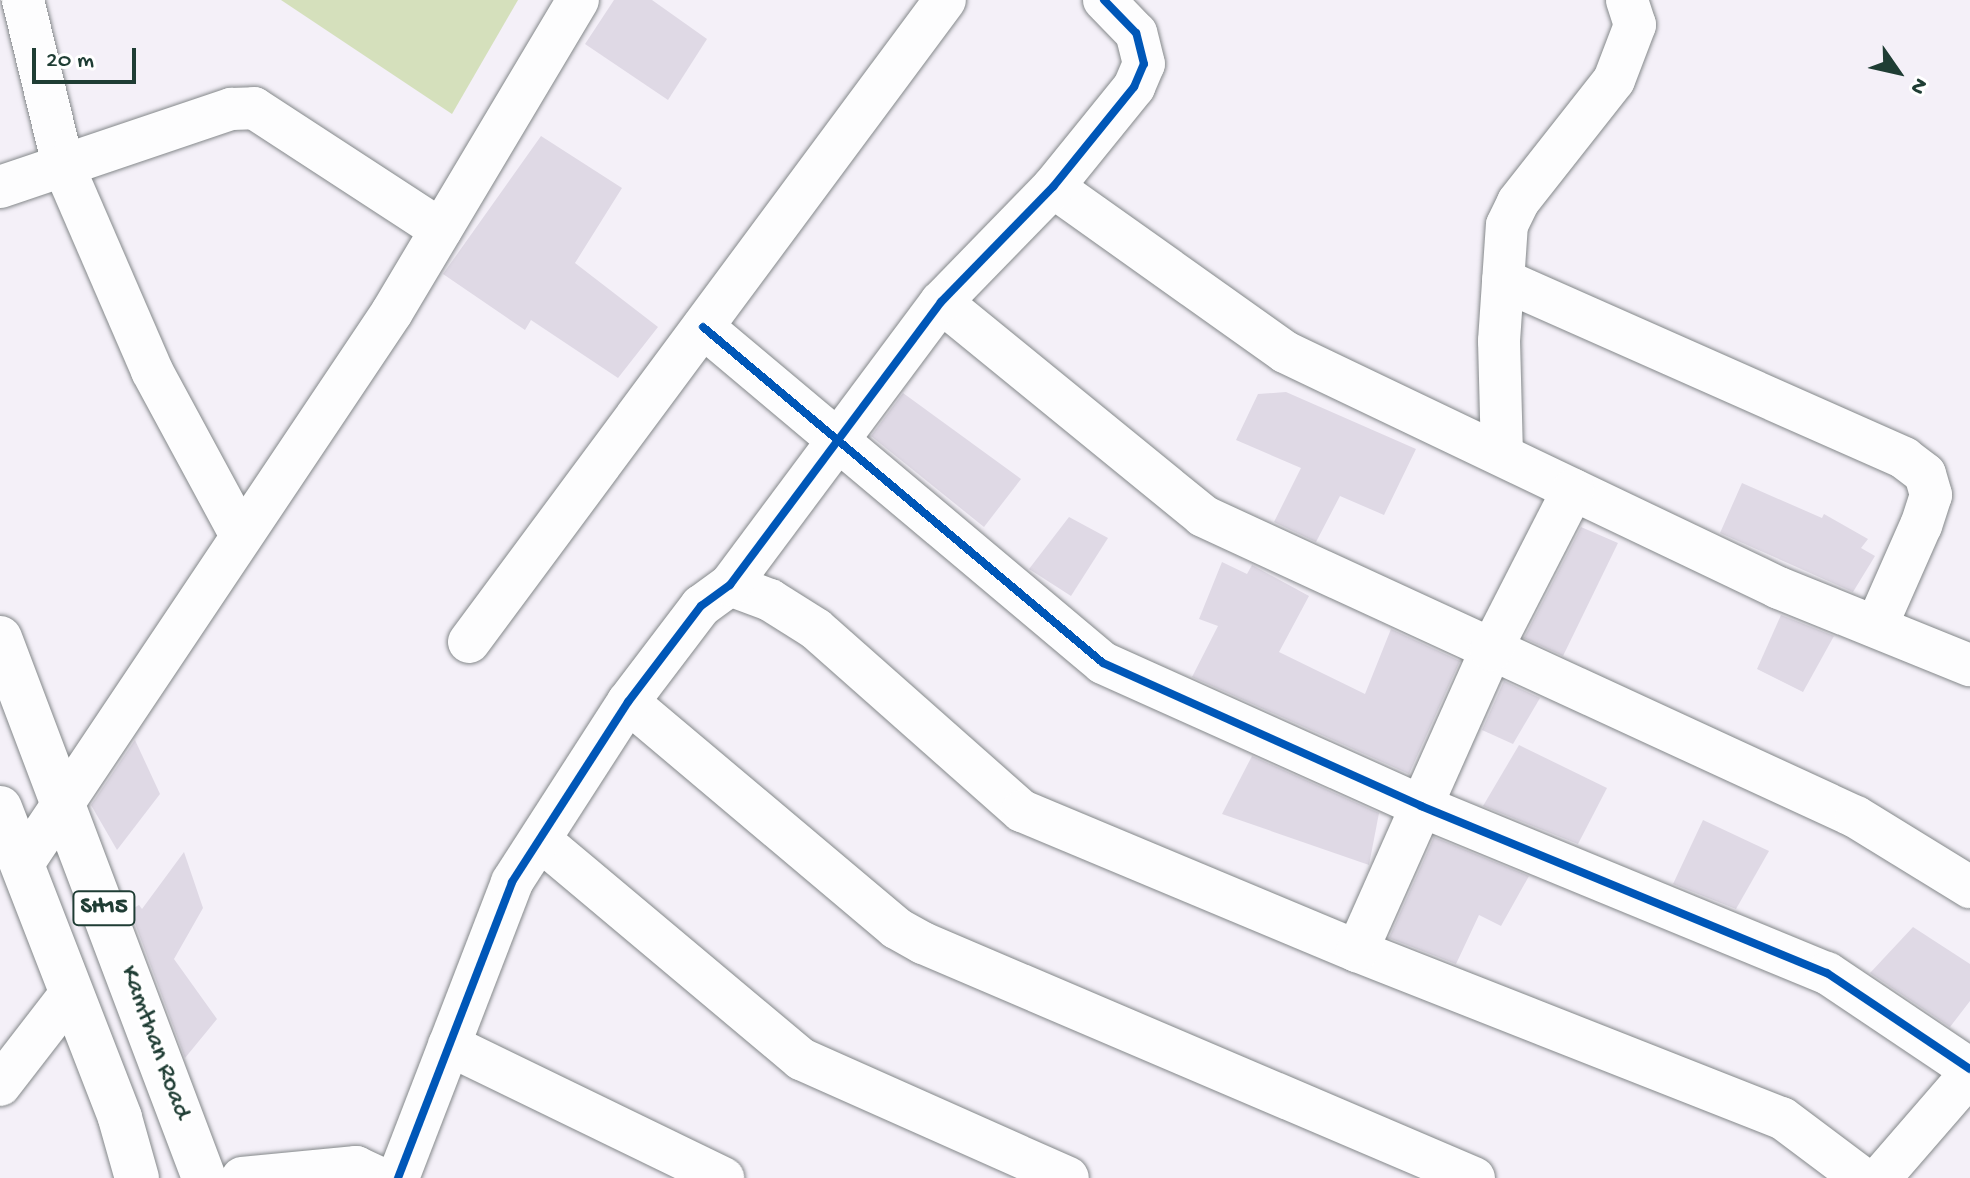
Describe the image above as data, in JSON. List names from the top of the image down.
{
  "streets": {
    "main road": ["SH15", "Kamthan Road"]
  },
  "scale_bar": "20 m",
  "north": "bottom right"
}
